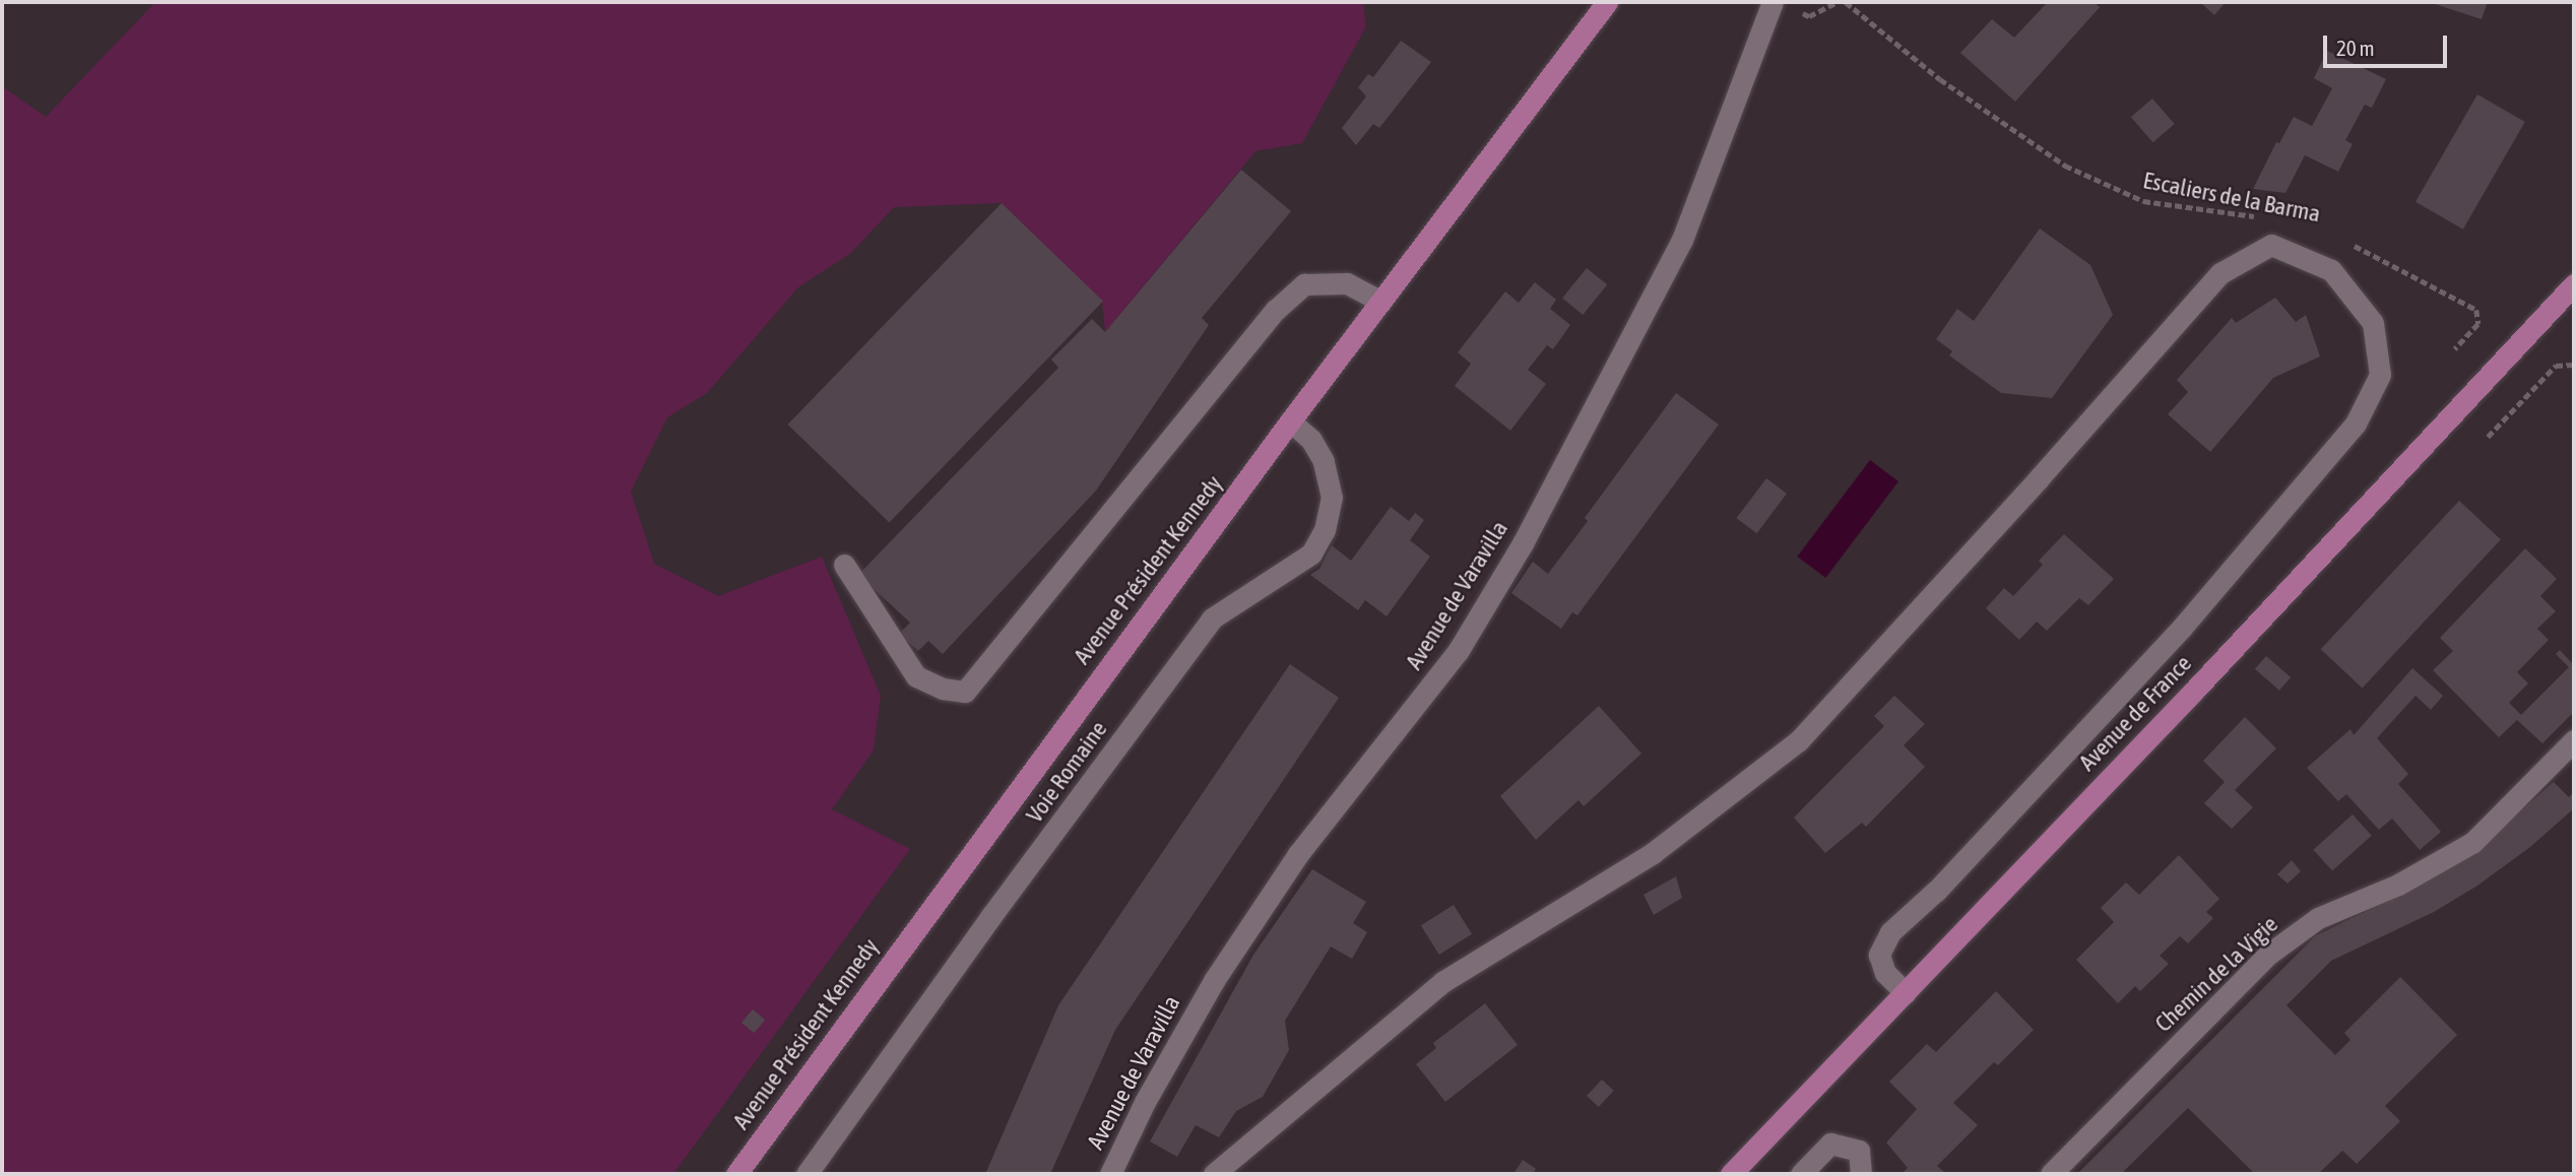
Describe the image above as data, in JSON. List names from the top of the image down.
{
  "streets": {
    "main road": ["Avenue Président Kennedy", "Avenue de France"],
    "street": ["Avenue de Varavilla", "Voie Romaine", "Chemin de la Vigie"],
    "path": ["Escaliers de la Barma"]
  },
  "crossings": [
    ["Avenue Président Kennedy", "Voie Romaine"]
  ],
  "scale_bar": "20 m"
}
